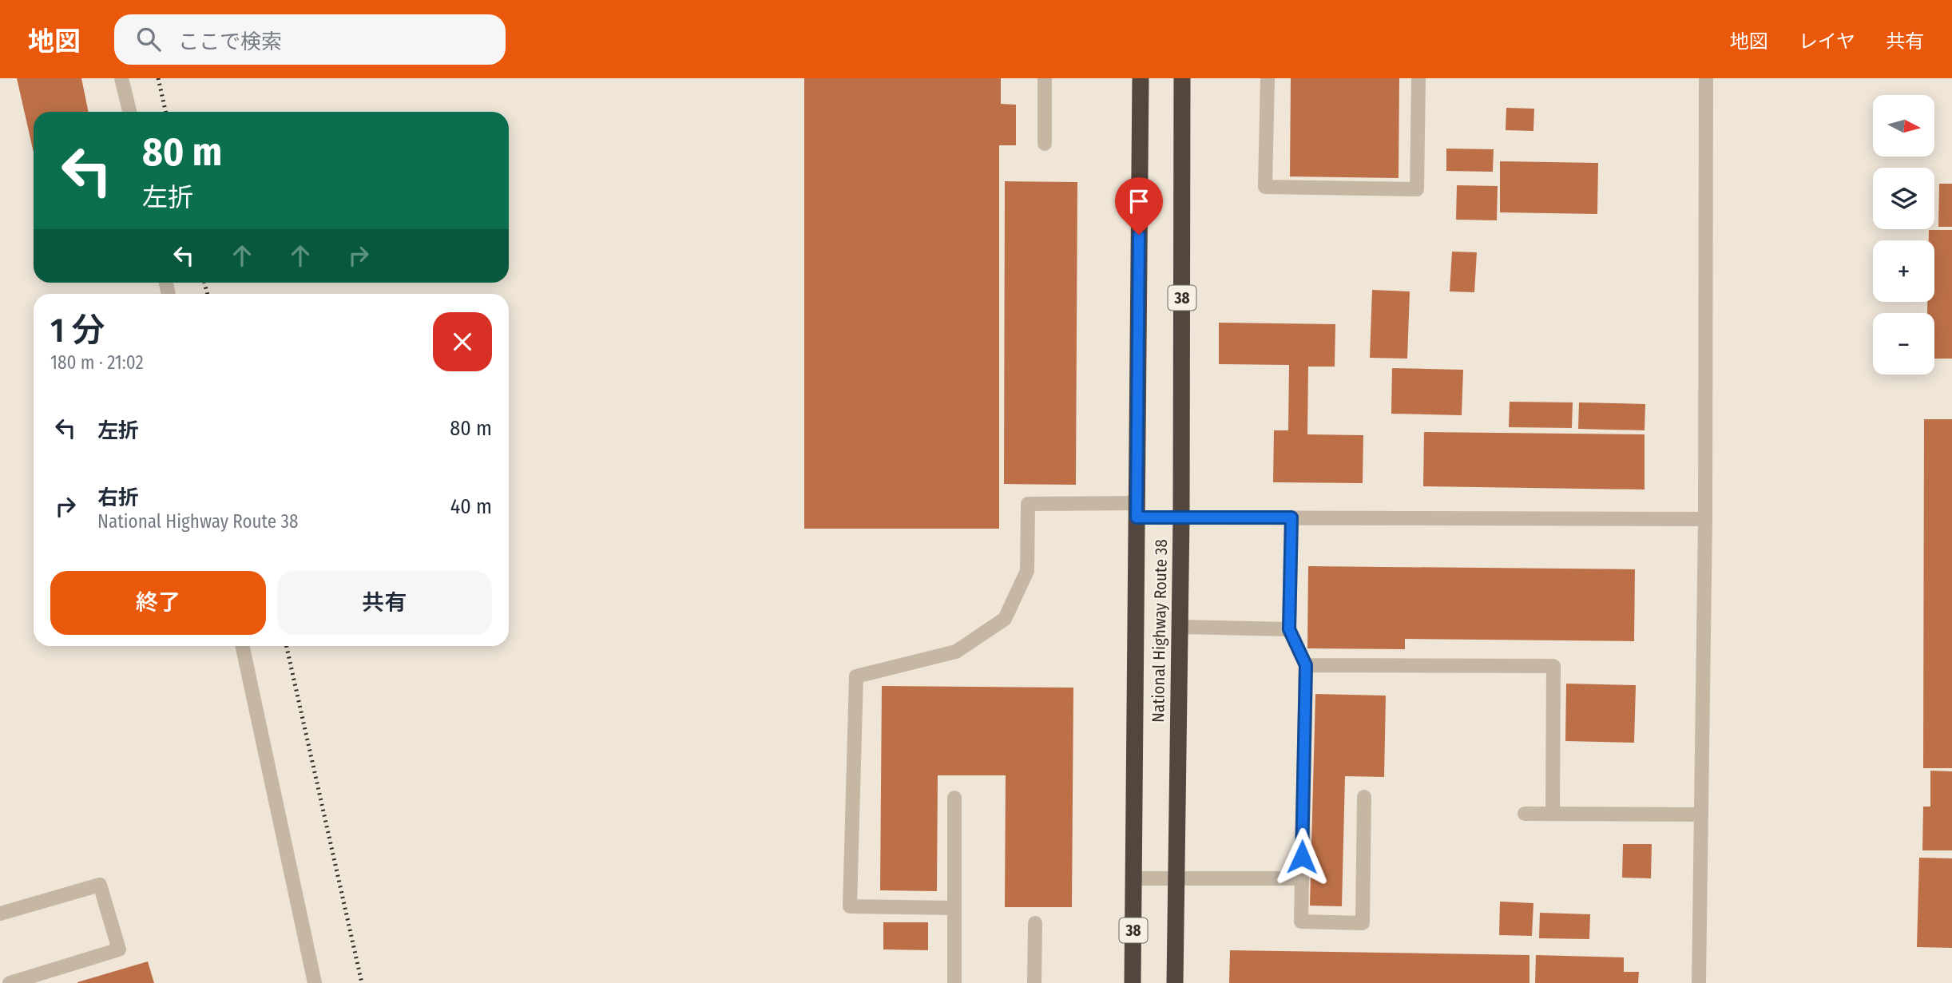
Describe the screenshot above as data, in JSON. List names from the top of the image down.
{
  "streets": {
    "highway": ["38", "National Highway Route 38"]
  },
  "north": "right",
  "page": {
    "header": "地図",
    "search": "ここで検索",
    "nav": ["地図", "レイヤ", "共有"],
    "map_buttons": ["+", "−"],
    "turn": ["80 m", "左折"],
    "heading": ["1 分", "180 m · 21:02"],
    "list": [
      {
        "name": "左折",
        "value": "80 m"
      },
      {
        "name": "右折",
        "note": "National Highway Route 38",
        "value": "40 m"
      }
    ],
    "buttons": ["終了", "共有"]
  }
}
